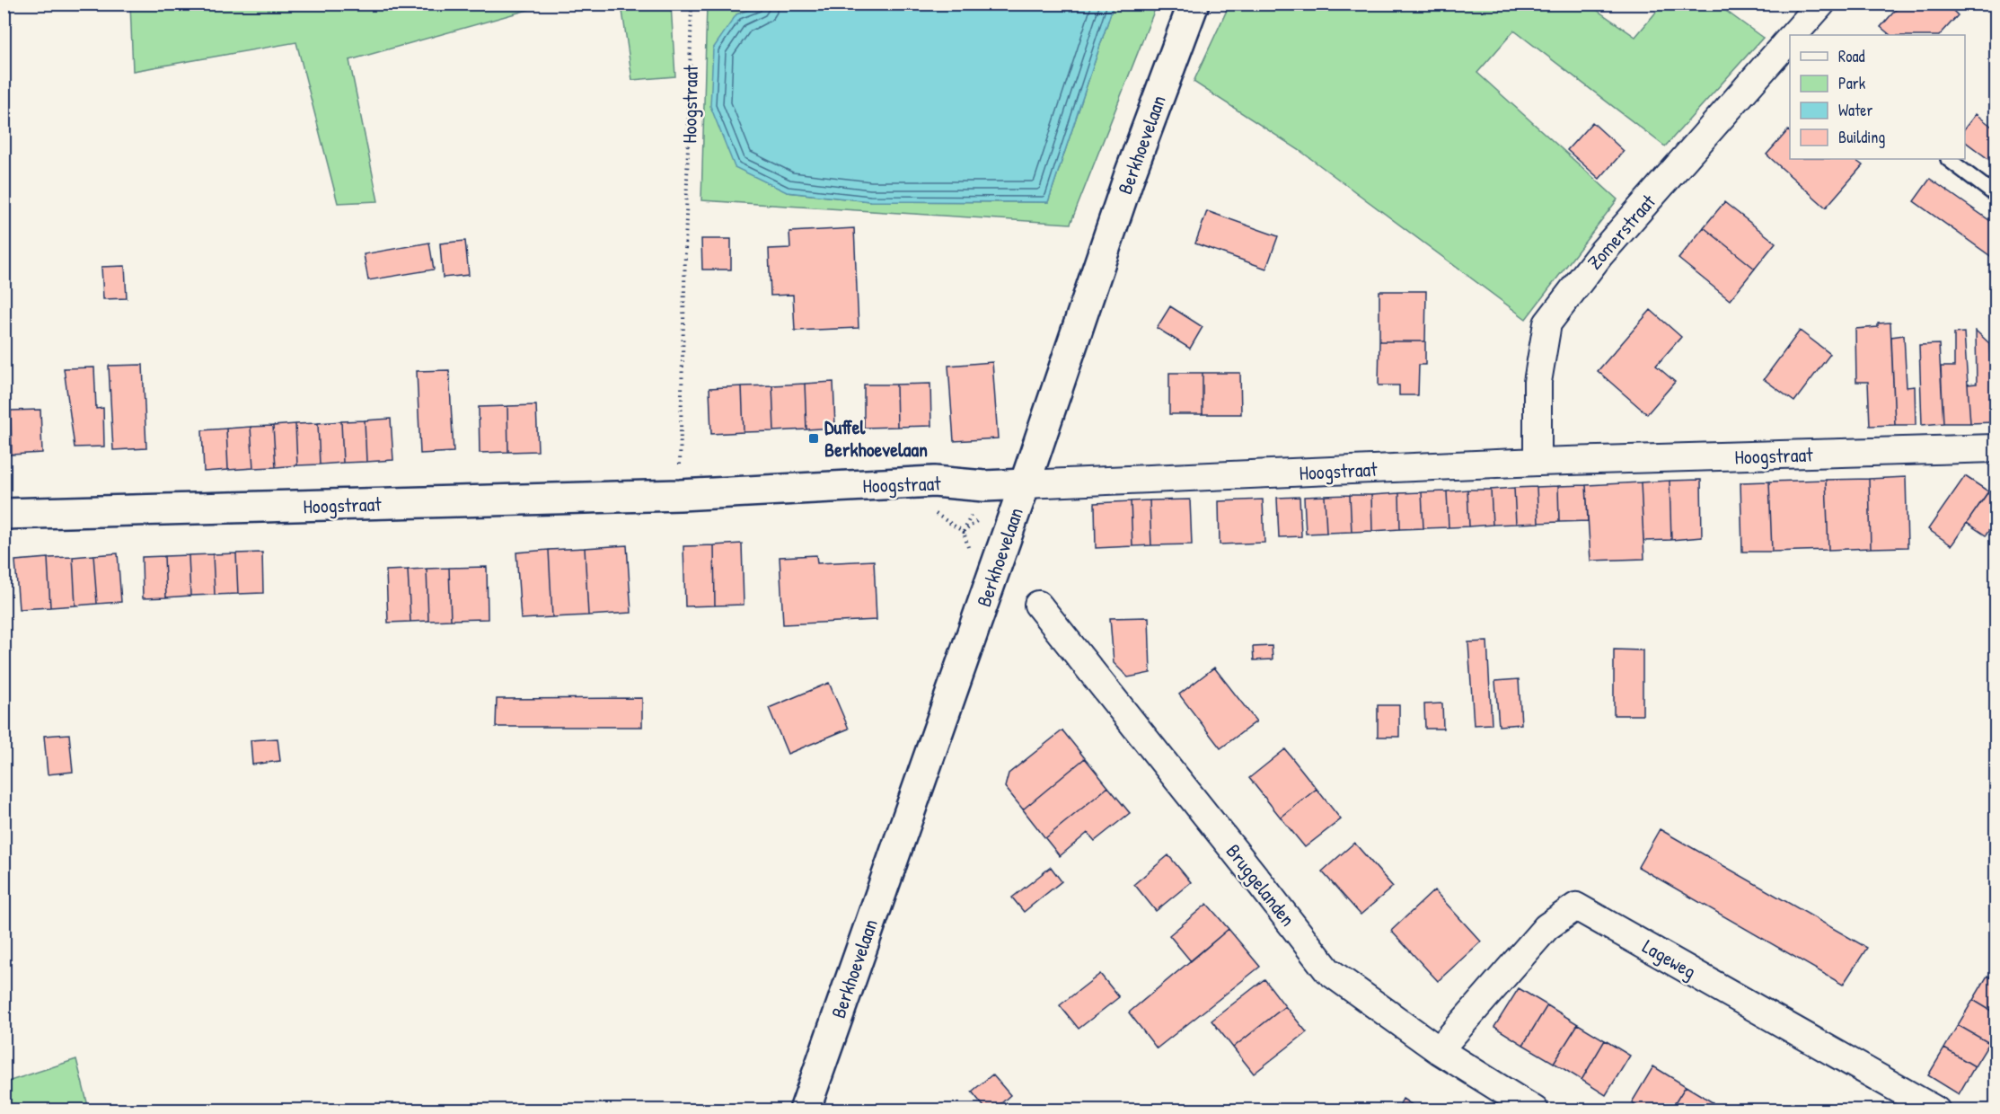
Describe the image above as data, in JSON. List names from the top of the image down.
{
  "streets": {
    "main road": ["Hoogstraat", "Berkhoevelaan"],
    "street": ["Zomerstraat", "Bruggelanden", "Lageweg"]
  },
  "crossings": [
    ["Hoogstraat", "Berkhoevelaan"],
    ["Hoogstraat", "Zomerstraat"],
    ["Bruggelanden", "Lageweg"]
  ],
  "places": {
    "transit": ["Duffel Berkhoevelaan"]
  },
  "legend": [
    "Road",
    "Park",
    "Water",
    "Building"
  ]
}
